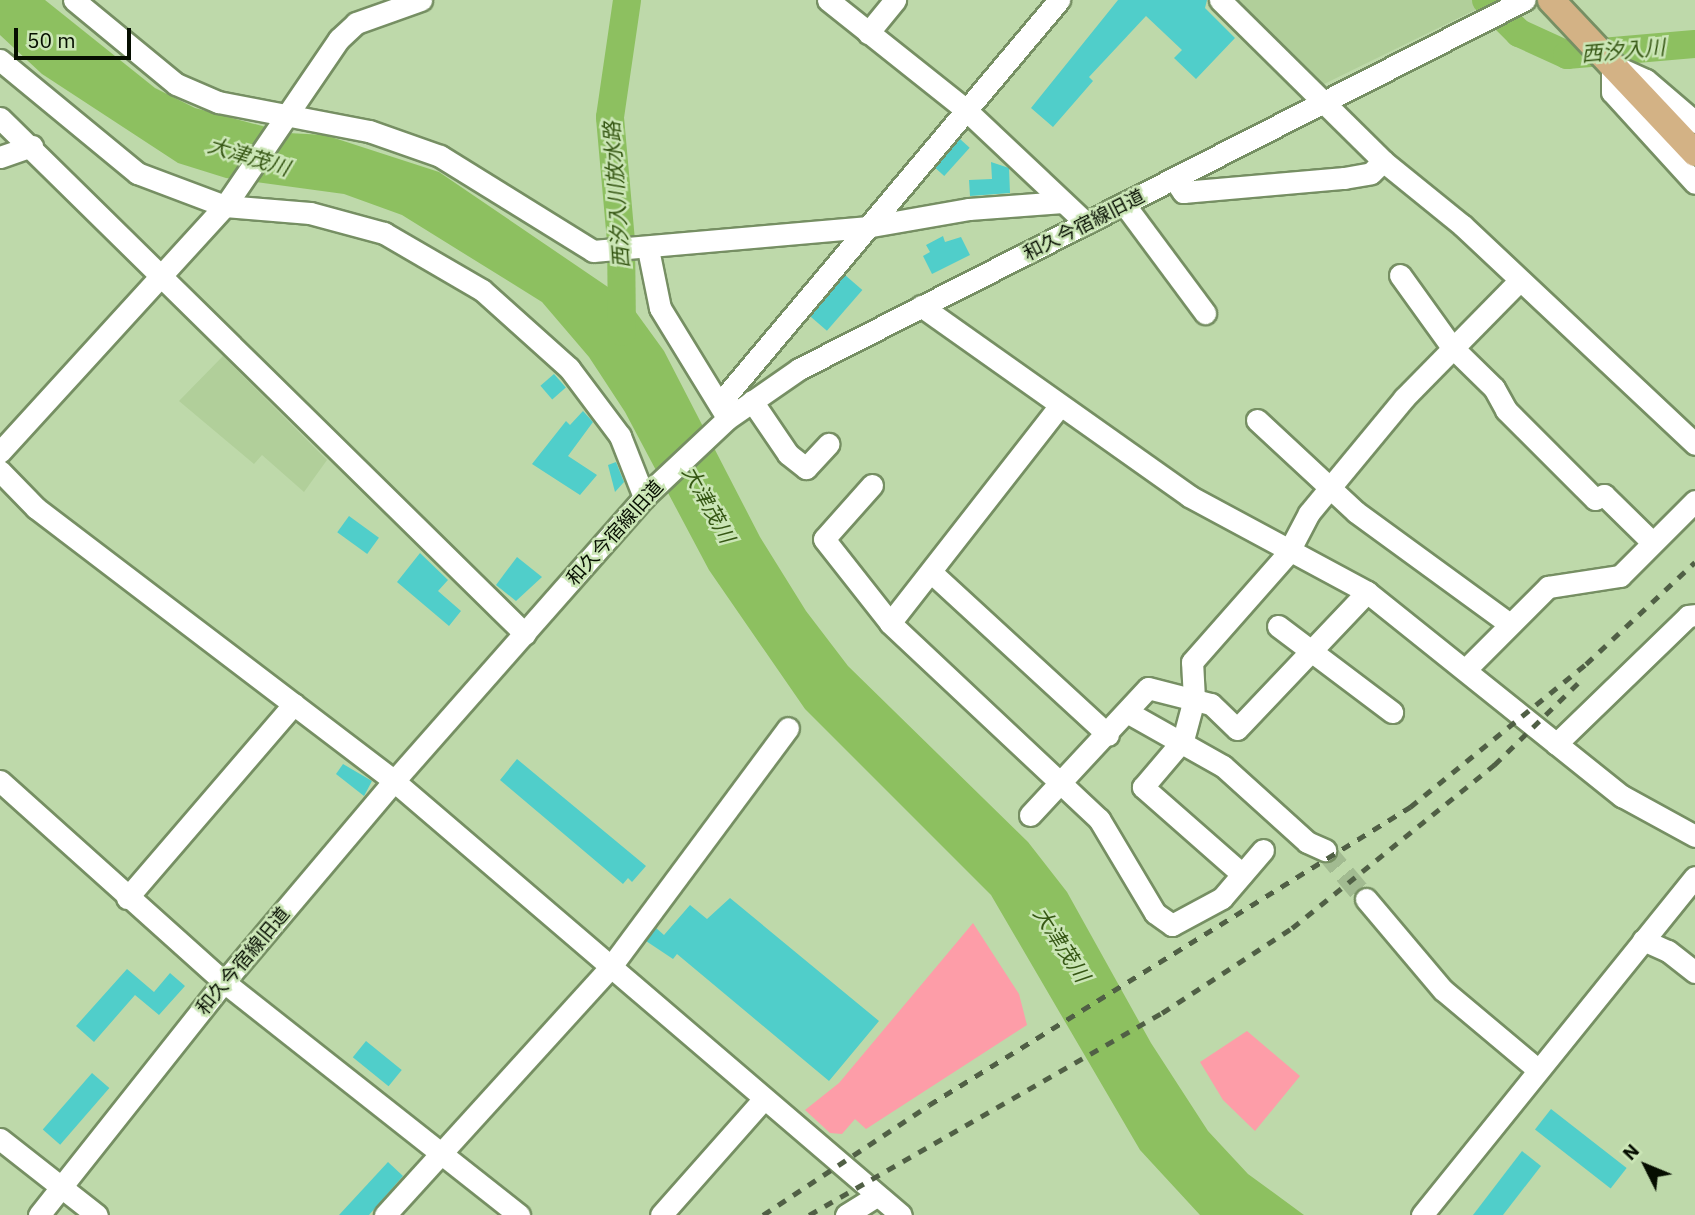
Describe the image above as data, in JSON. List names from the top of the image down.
{
  "streets": {
    "street": ["和久今宿線旧道"]
  },
  "water": ["西汐入川", "大津茂川", "西汐入川放水路"],
  "scale_bar": "50 m",
  "north": "top left"
}
